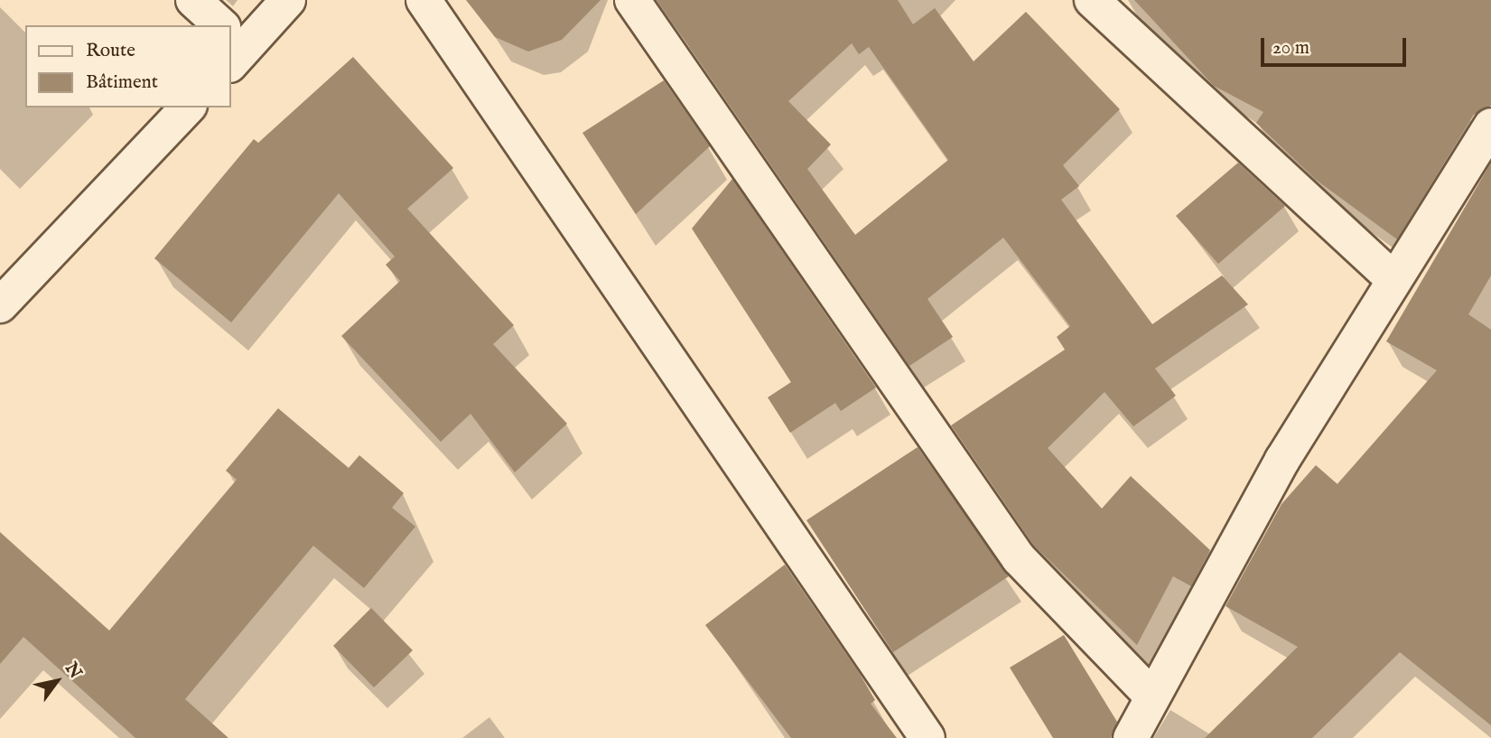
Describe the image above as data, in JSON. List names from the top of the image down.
{
  "legend": ["Route", "Bâtiment"],
  "scale_bar": "20 m",
  "north": "top right"
}
